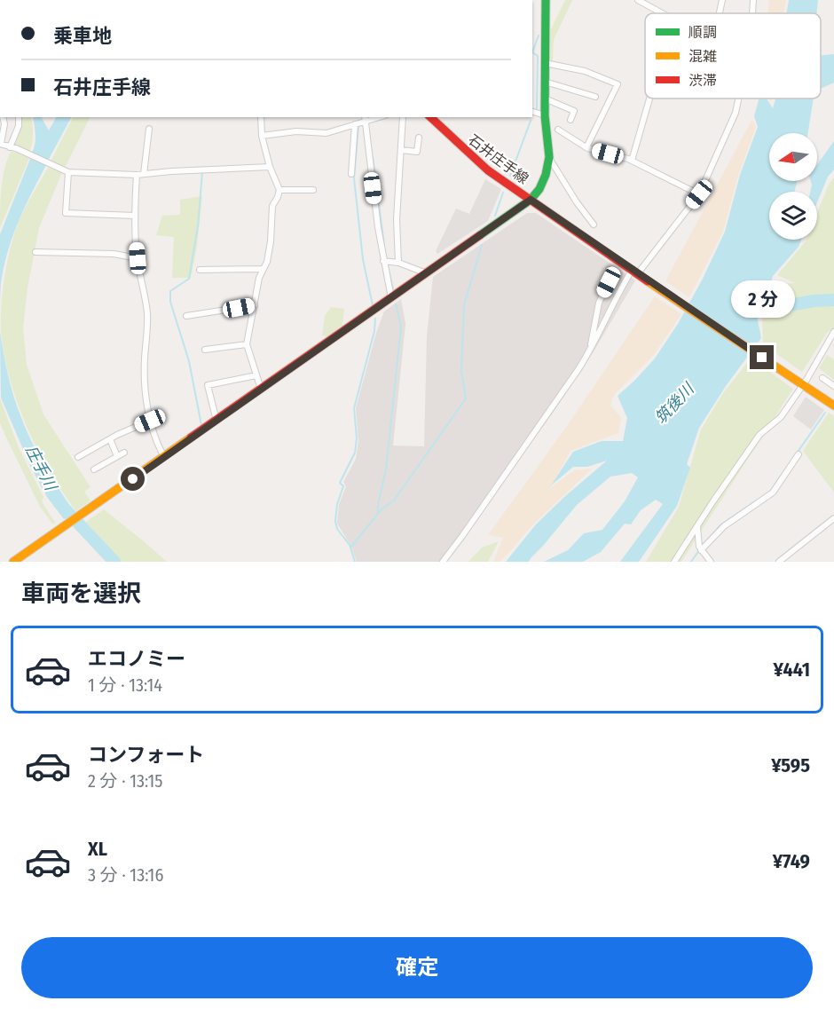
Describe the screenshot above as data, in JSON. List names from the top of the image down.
{
  "streets": {
    "street": ["石井庄手線"]
  },
  "water": ["筑後川", "庄手川"],
  "legend": ["順調", "混雑", "渋滞"],
  "north": "left",
  "page": {
    "banner": ["乗車地", "石井庄手線"],
    "bubble": "2 分",
    "heading": "車両を選択",
    "list": [
      {
        "name": "エコノミー",
        "note": "1 分 · 13:14",
        "value": "¥441"
      },
      {
        "name": "コンフォート",
        "note": "2 分 · 13:15",
        "value": "¥595"
      },
      {
        "name": "XL",
        "note": "3 分 · 13:16",
        "value": "¥749"
      }
    ],
    "buttons": "確定"
  }
}
